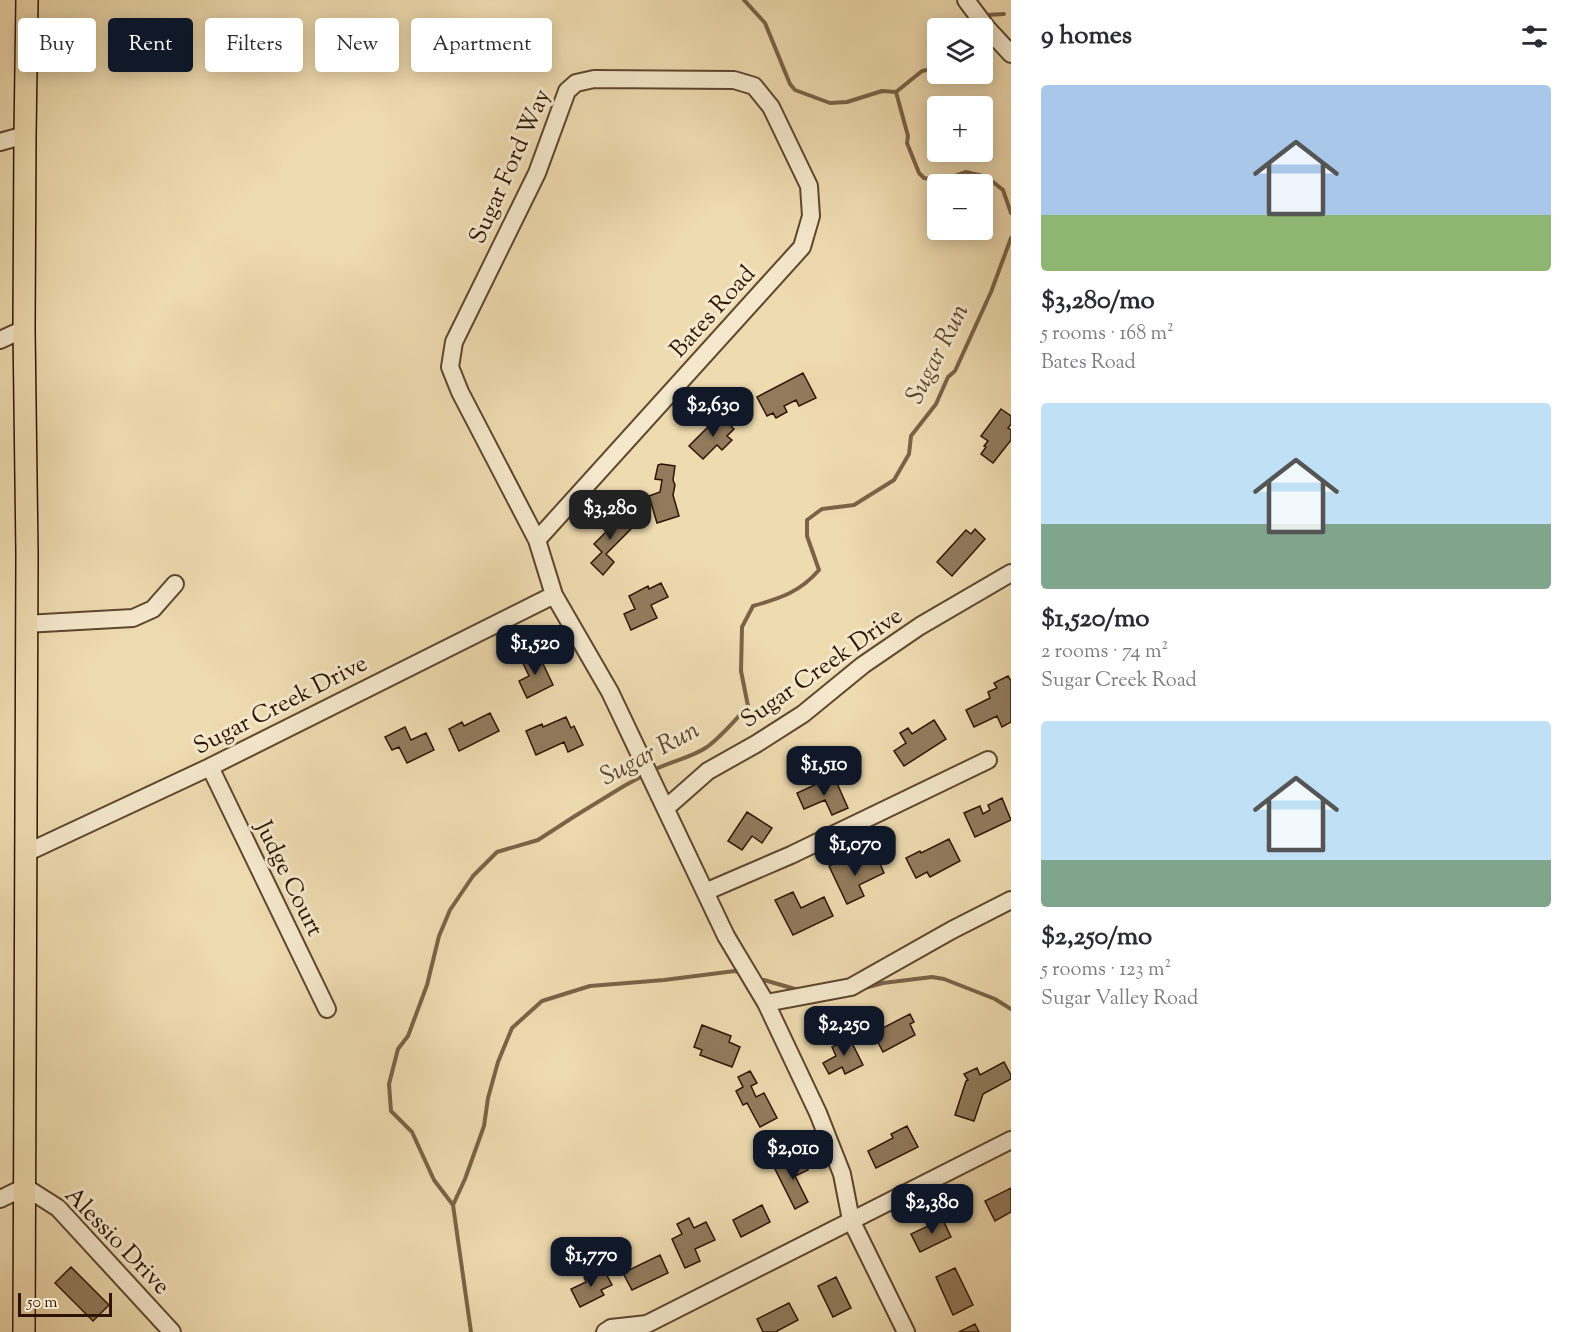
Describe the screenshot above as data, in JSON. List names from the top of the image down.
{
  "streets": {
    "street": [
      "Sugar Ford Way",
      "Bates Road",
      "Sugar Creek Drive",
      "Judge Court",
      "Alessio Drive"
    ]
  },
  "crossings": [
    ["Sugar Ford Way", "Bates Road"],
    ["Sugar Ford Way", "Sugar Creek Drive"],
    ["Sugar Creek Drive", "Judge Court"]
  ],
  "water": ["Sugar Run"],
  "scale_bar": "50 m",
  "page": {
    "heading": "9 homes",
    "map_buttons": ["+", "−"],
    "chip": [
      "Buy",
      "Rent",
      "Filters",
      "New",
      "Apartment"
    ],
    "list": [
      {
        "name": "$3,280/mo",
        "note": "5 rooms · 168 m² · Bates Road"
      },
      {
        "name": "$1,520/mo",
        "note": "2 rooms · 74 m² · Sugar Creek Road"
      },
      {
        "name": "$2,250/mo",
        "note": "5 rooms · 123 m² · Sugar Valley Road"
      }
    ],
    "price": [
      "$2,630",
      "$3,280",
      "$1,520",
      "$1,510",
      "$1,070",
      "$2,250",
      "$2,010",
      "$2,380",
      "$1,770"
    ],
    "scale": "50 m"
  }
}
